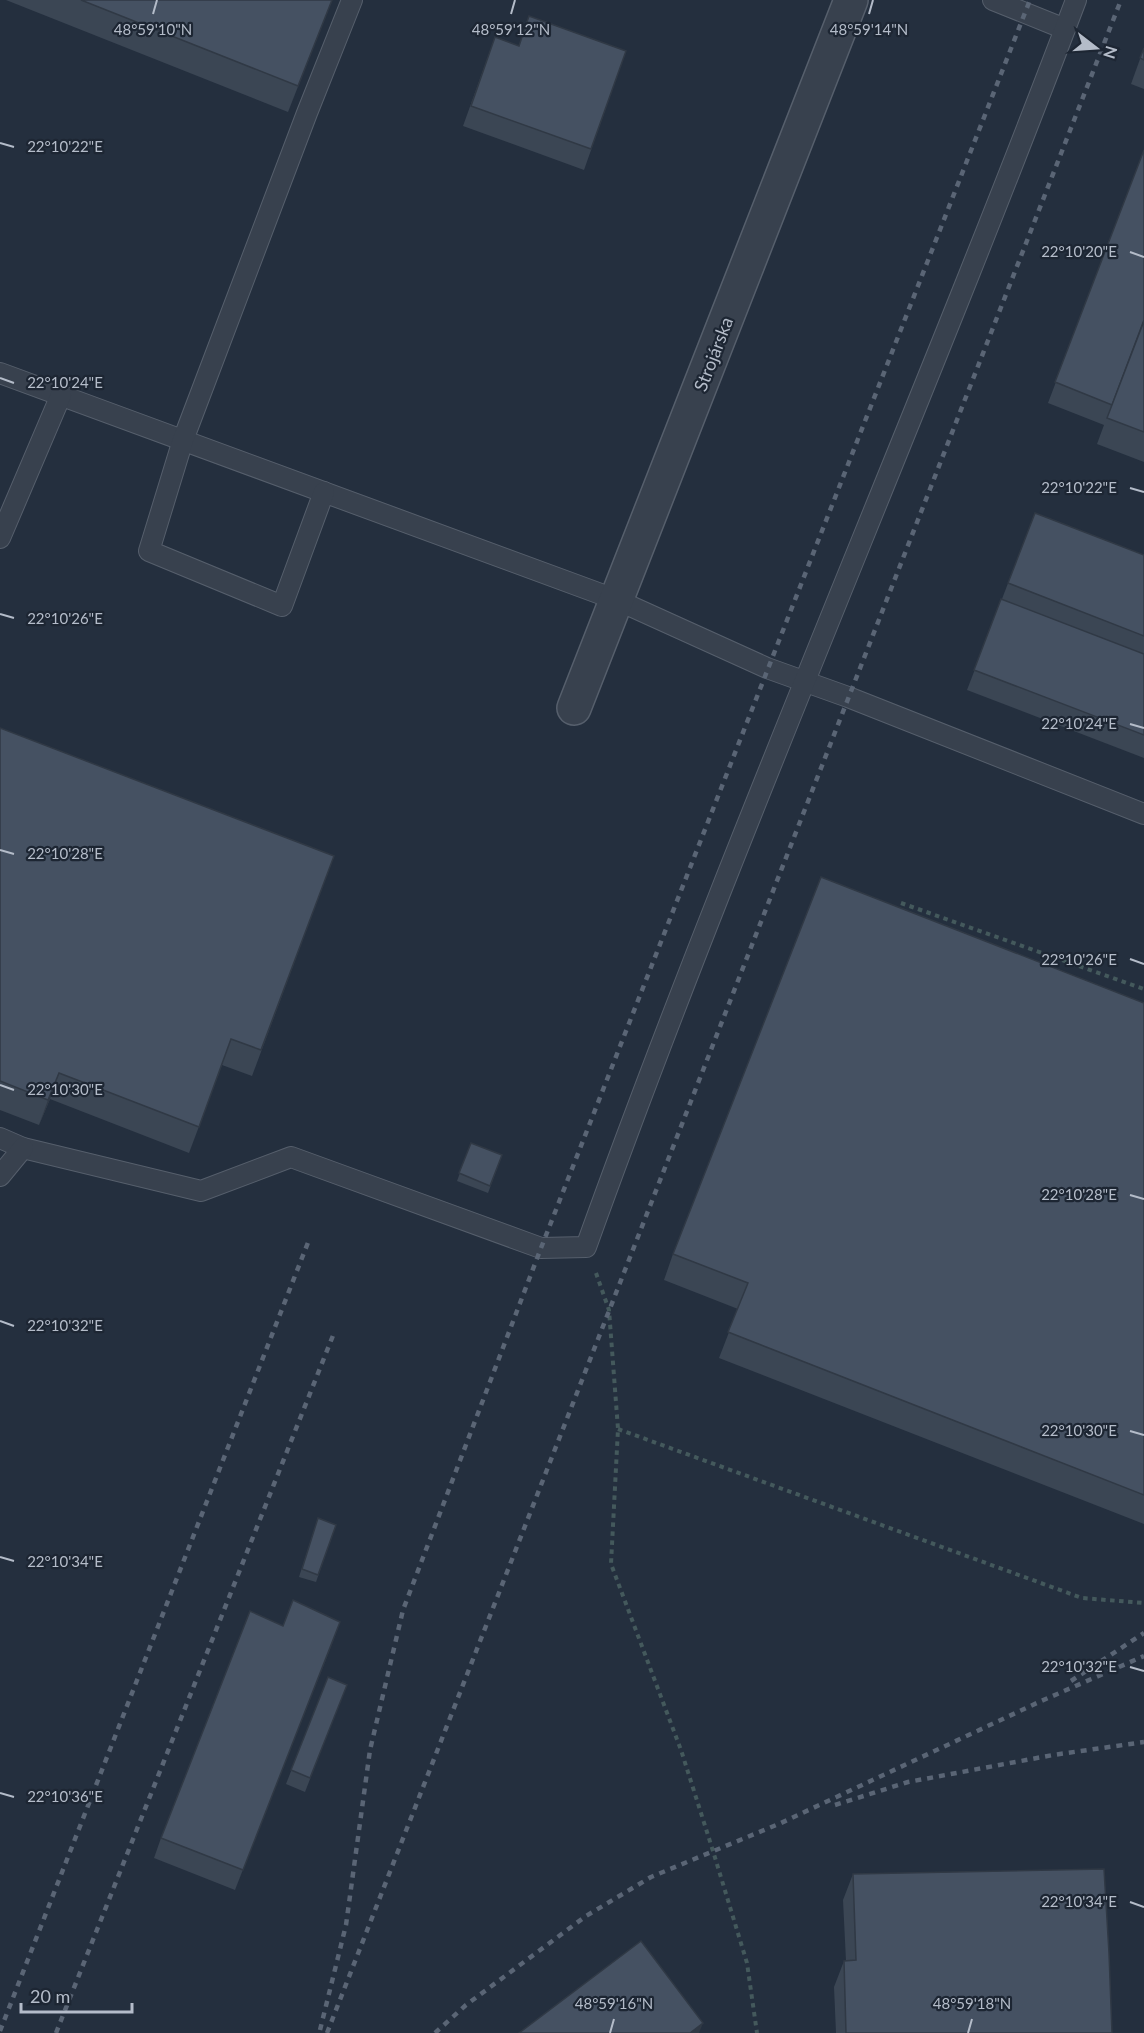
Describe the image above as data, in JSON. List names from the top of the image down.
{
  "streets": {
    "street": ["Strojárska"]
  },
  "scale_bar": "20 m",
  "north": "right",
  "coordinates": [
    "48°59'10\"N",
    "48°59'12\"N",
    "48°59'14\"N",
    "22°10'22\"E",
    "22°10'20\"E",
    "22°10'24\"E",
    "22°10'26\"E",
    "22°10'28\"E",
    "22°10'30\"E",
    "22°10'32\"E",
    "22°10'34\"E",
    "22°10'36\"E",
    "48°59'16\"N",
    "48°59'18\"N"
  ]
}
